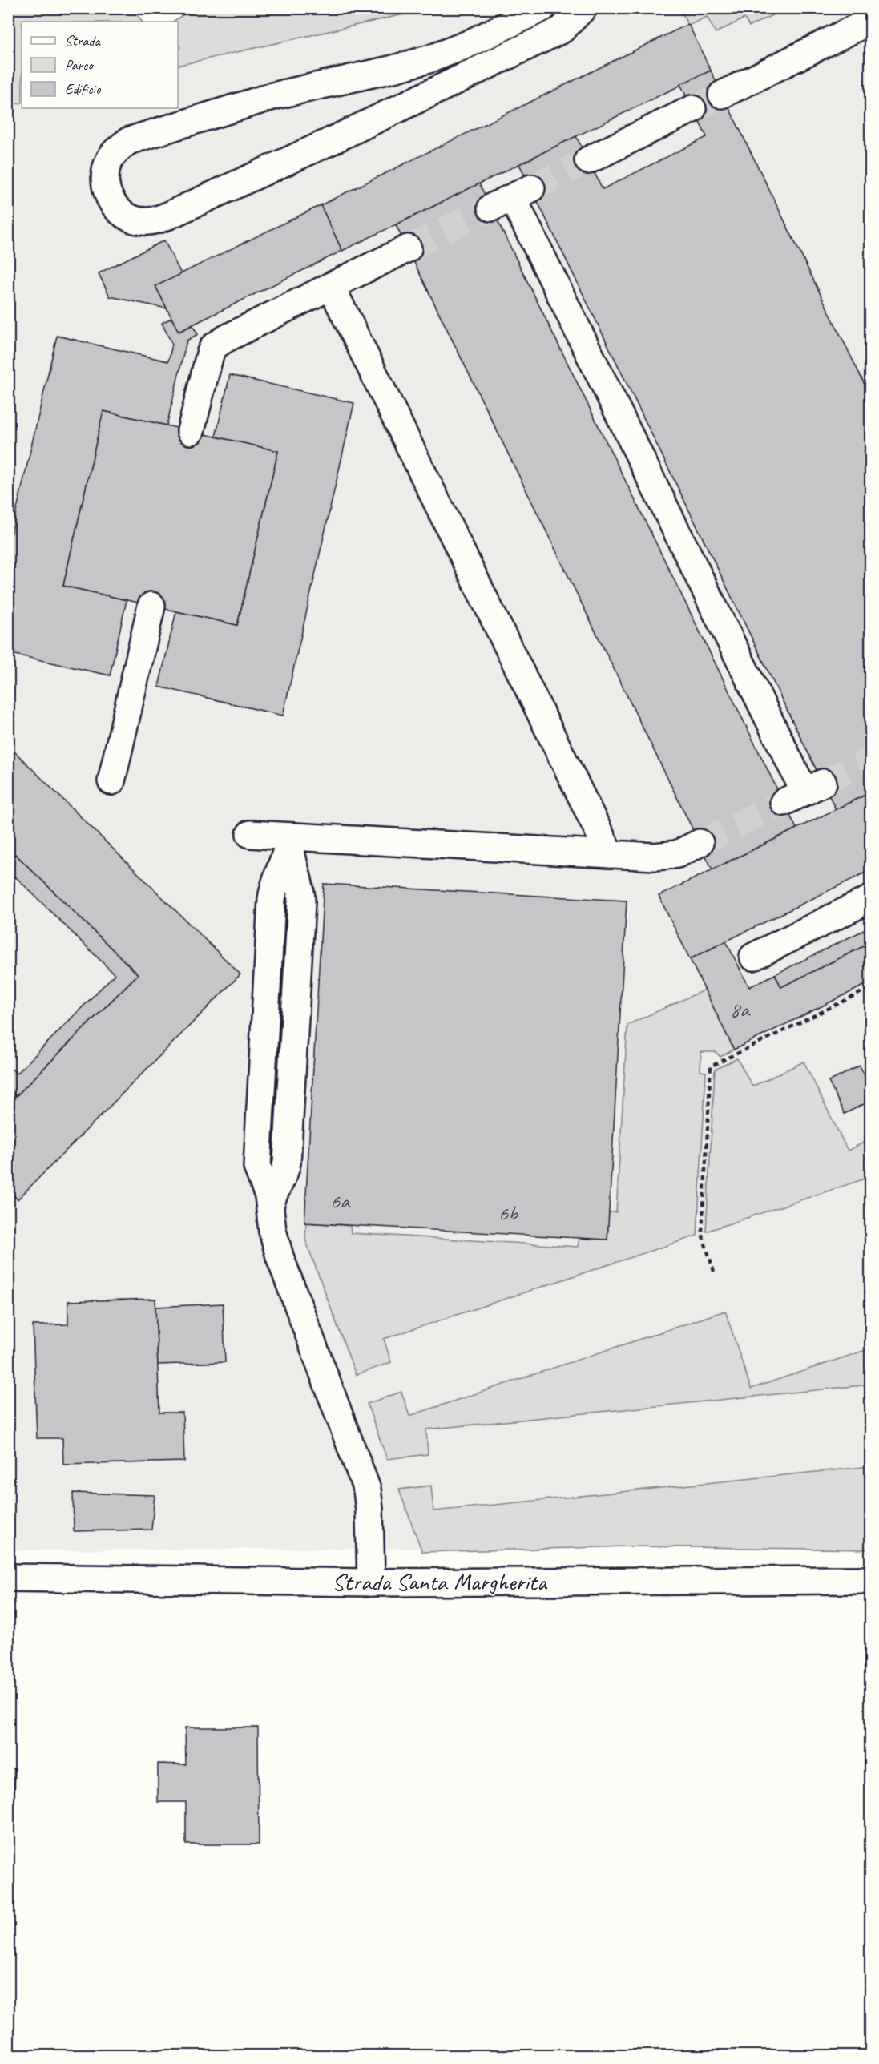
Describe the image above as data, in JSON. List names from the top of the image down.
{
  "streets": {
    "street": ["Strada Santa Margherita"]
  },
  "house_numbers": ["8a", "6a", "6b"],
  "legend": ["Strada", "Parco", "Edificio"]
}
